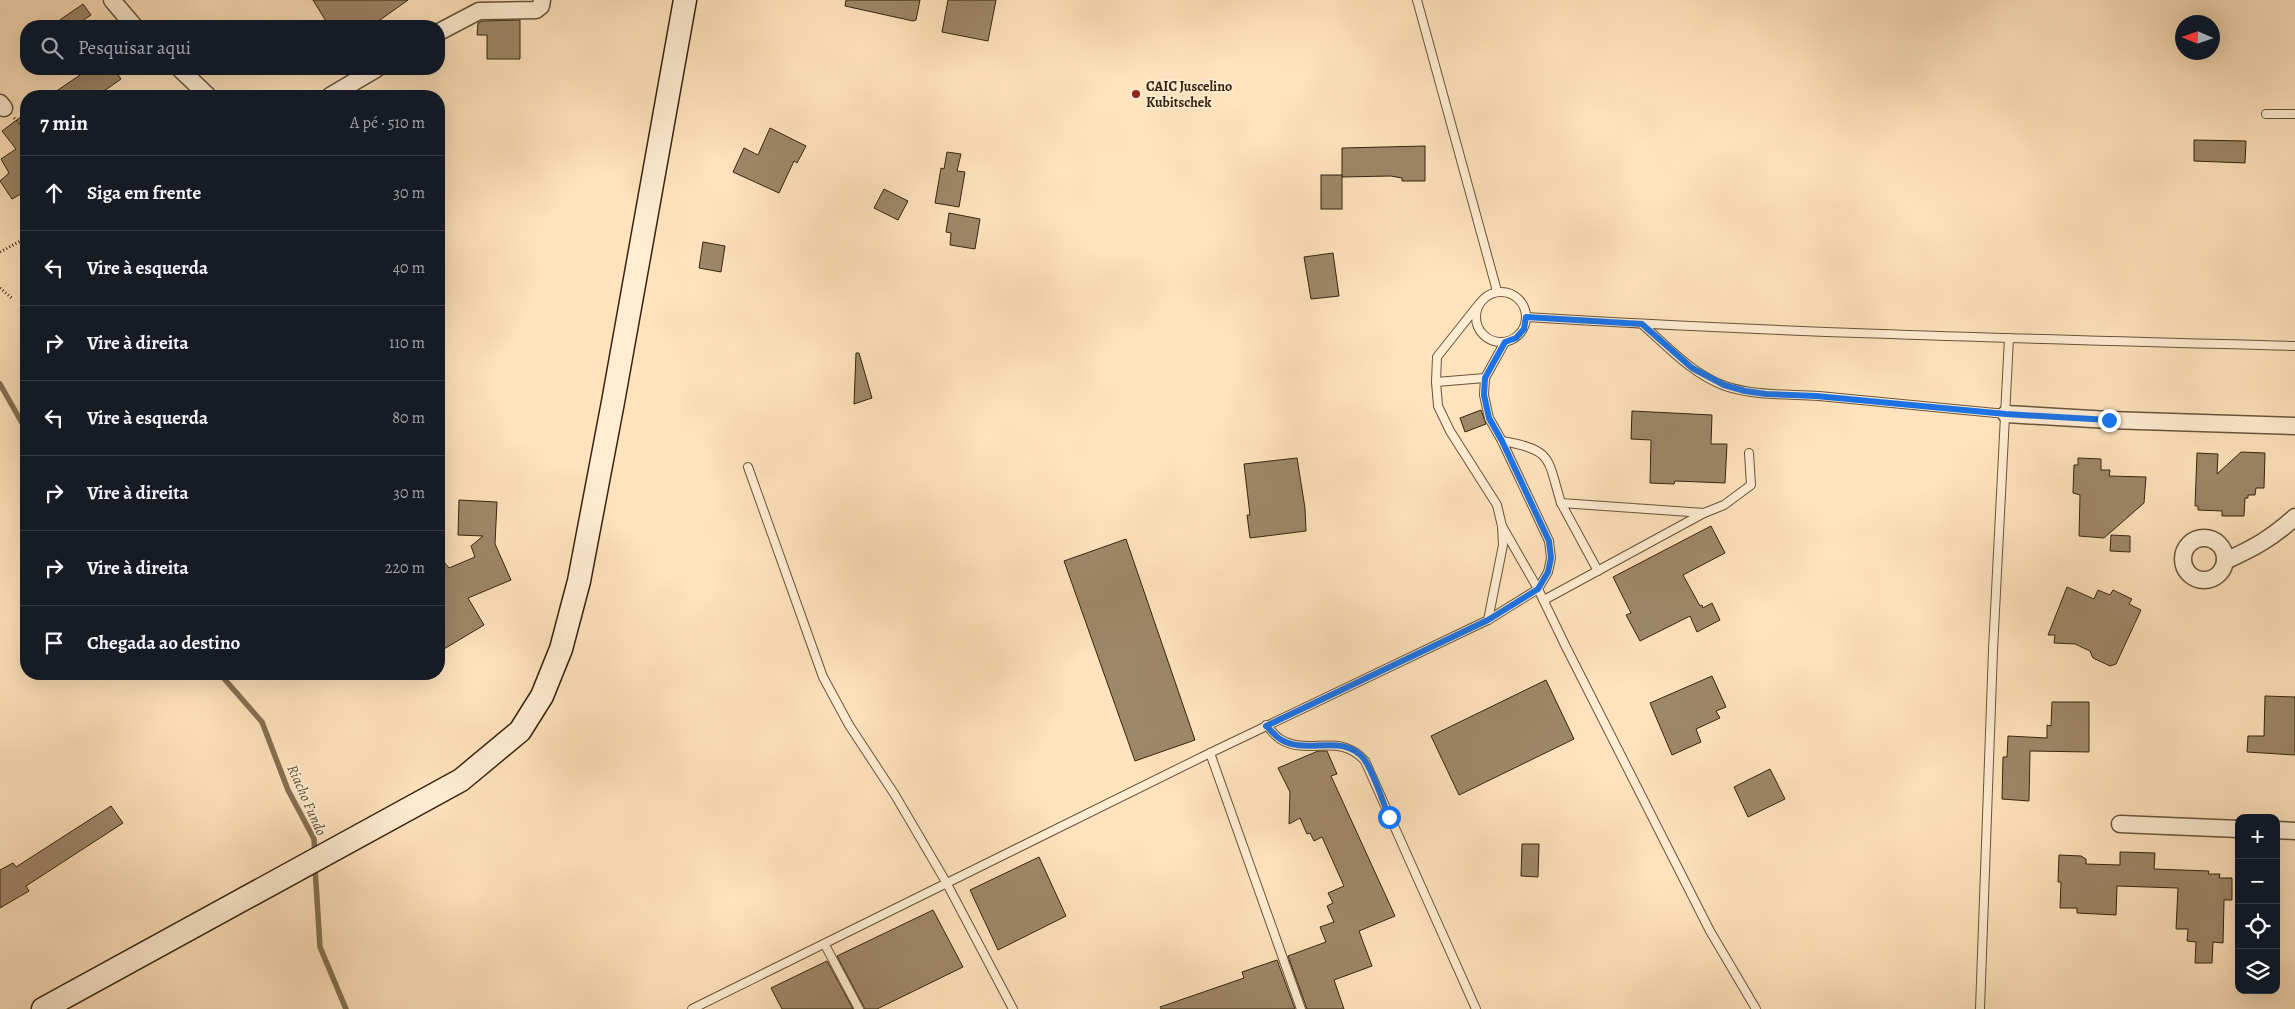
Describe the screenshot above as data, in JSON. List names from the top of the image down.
{
  "water": ["Riacho Fundo"],
  "places": ["CAIC Juscelino Kubitschek"],
  "north": "left",
  "page": {
    "search": "Pesquisar aqui",
    "heading": ["7 min", "A pé · 510 m"],
    "list": [
      ["Siga em frente", "30 m"],
      ["Vire à esquerda", "40 m"],
      ["Vire à direita", "110 m"],
      ["Vire à esquerda", "80 m"],
      ["Vire à direita", "30 m"],
      ["Vire à direita", "220 m"],
      "Chegada ao destino"
    ],
    "map_buttons": ["+", "−"]
  }
}
